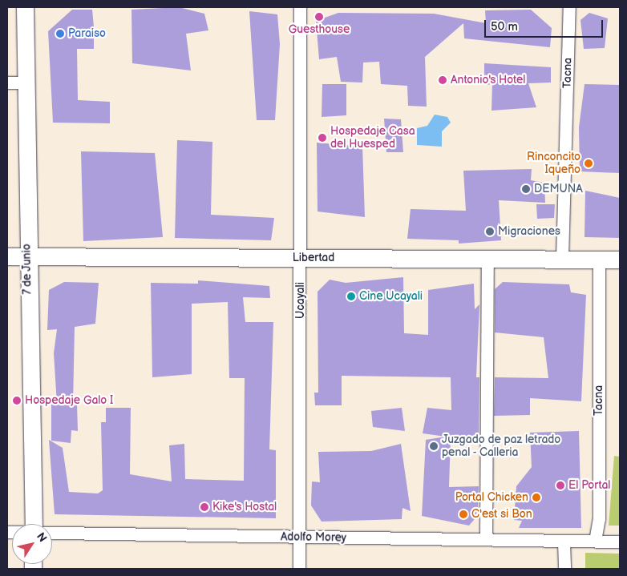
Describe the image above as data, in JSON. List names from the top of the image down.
{
  "streets": {
    "street": [
      "Tacna",
      "Libertad",
      "7 de Junio",
      "Ucayali",
      "Adolfo Morey"
    ]
  },
  "crossings": [
    ["Tacna", "Libertad"],
    ["Tacna", "Adolfo Morey"],
    ["Libertad", "7 de Junio"],
    ["Libertad", "Ucayali"],
    ["Ucayali", "Adolfo Morey"]
  ],
  "places": [
    "Guesthouse",
    "Paraiso",
    "Antonio's Hotel",
    "Hospedaje Casa del Huesped",
    "Rinconcito Iqueño",
    "DEMUNA",
    "Migraciones",
    "Cine Ucayali",
    "Hospedaje Galo I",
    "Juzgado de paz letrado penal - Calleria",
    "El Portal",
    "Portal Chicken",
    "Kike's Hostal",
    "C'est si Bon"
  ],
  "scale_bar": "50 m",
  "north": "top right"
}
